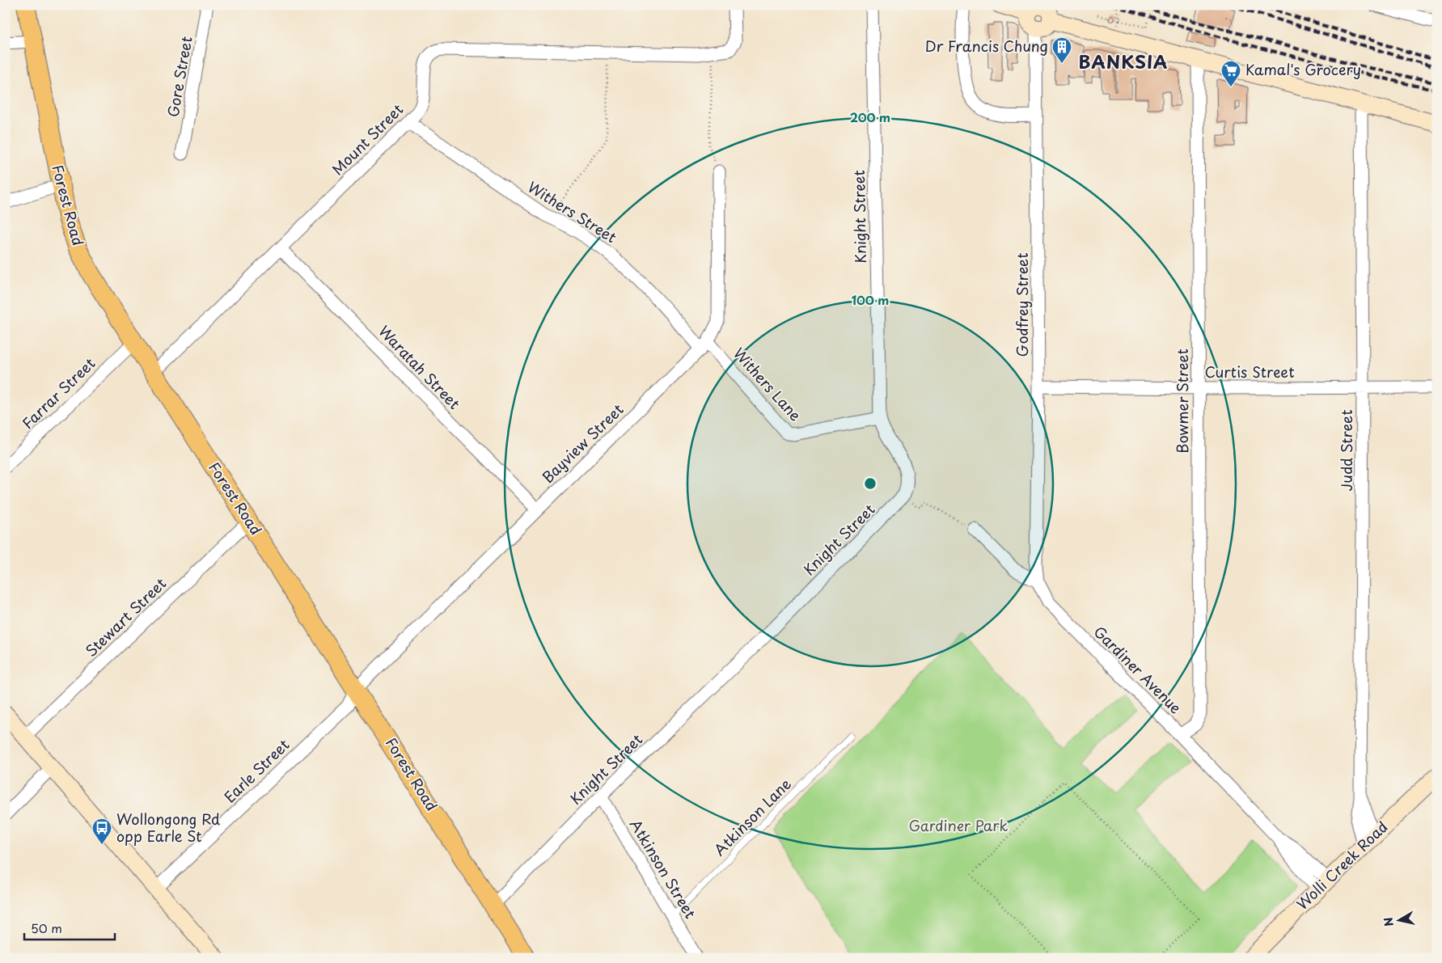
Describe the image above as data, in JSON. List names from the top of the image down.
{
  "streets": {
    "main road": ["Forest Road"],
    "street": [
      "Gore Street",
      "Mount Street",
      "Withers Street",
      "Knight Street",
      "Godfrey Street",
      "Waratah Street",
      "Curtis Street",
      "Withers Lane",
      "Farrar Street",
      "Bowmer Street",
      "Bayview Street",
      "Judd Street",
      "Stewart Street",
      "Gardiner Avenue",
      "Earle Street",
      "Wolli Creek Road",
      "Atkinson Street"
    ],
    "lane": ["Atkinson Lane"]
  },
  "crossings": [
    ["Mount Street", "Forest Road"],
    ["Mount Street", "Withers Street"],
    ["Mount Street", "Waratah Street"],
    ["Forest Road", "Knight Street"],
    ["Forest Road", "Farrar Street"],
    ["Forest Road", "Bayview Street"],
    ["Forest Road", "Stewart Street"],
    ["Forest Road", "Earle Street"],
    ["Withers Street", "Withers Lane"],
    ["Withers Street", "Bayview Street"],
    ["Knight Street", "Withers Lane"],
    ["Knight Street", "Atkinson Street"],
    ["Godfrey Street", "Curtis Street"],
    ["Godfrey Street", "Gardiner Avenue"],
    ["Waratah Street", "Bayview Street"],
    ["Curtis Street", "Bowmer Street"],
    ["Curtis Street", "Judd Street"],
    ["Withers Lane", "Bayview Street"],
    ["Bowmer Street", "Gardiner Avenue"],
    ["Bayview Street", "Earle Street"],
    ["Judd Street", "Wolli Creek Road"],
    ["Gardiner Avenue", "Wolli Creek Road"],
    ["Atkinson Lane", "Atkinson Street"]
  ],
  "districts": ["BANKSIA"],
  "parks": ["Gardiner Park"],
  "places": {
    "building": ["Dr Francis Chung"],
    "supermarket": ["Kamal's Grocery"],
    "bus stop": ["Wollongong Rd opp Earle St"]
  },
  "scale_bar": "50 m",
  "north": "left",
  "rings": ["200 m", "100 m"]
}
